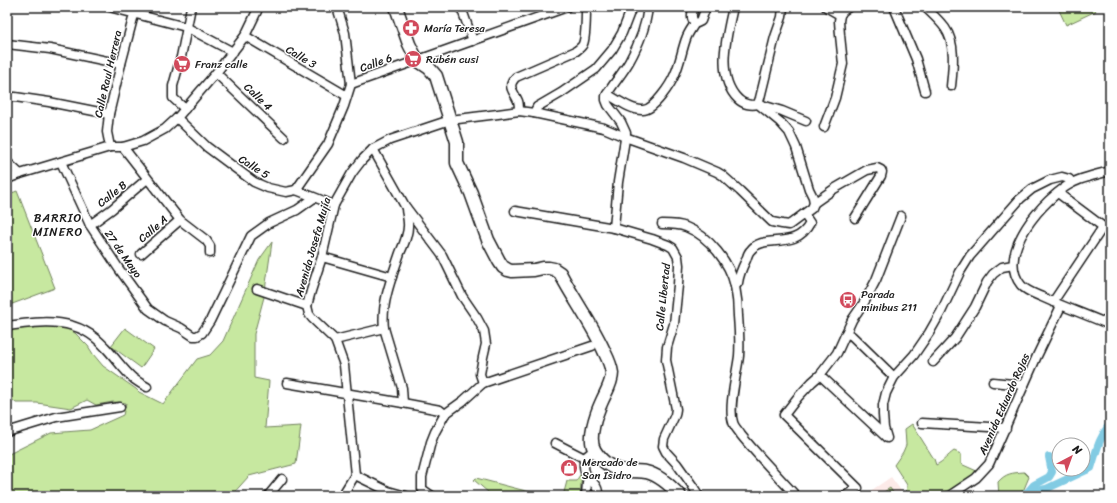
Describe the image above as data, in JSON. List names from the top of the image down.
{
  "streets": {
    "street": [
      "Calle 3",
      "Calle 6",
      "Calle Raul Herrera",
      "Calle 4",
      "Calle 5",
      "Calle B",
      "Calle A",
      "Avenida Josefa Mujía",
      "27 de Mayo",
      "Calle Libertad",
      "Avenida Eduardo Rojas"
    ]
  },
  "crossings": [
    ["Calle 5", "Avenida Josefa Mujía"],
    ["Calle 5", "27 de Mayo"],
    ["Calle B", "27 de Mayo"]
  ],
  "districts": ["BARRIO MINERO"],
  "places": {
    "pharmacy": ["María Teresa"],
    "supermarket": ["Rubén cusi", "Franz calle"],
    "bus stop": ["Parada minibus 211"],
    "shop": ["Mercado de San Isidro"]
  },
  "north": "top right"
}
